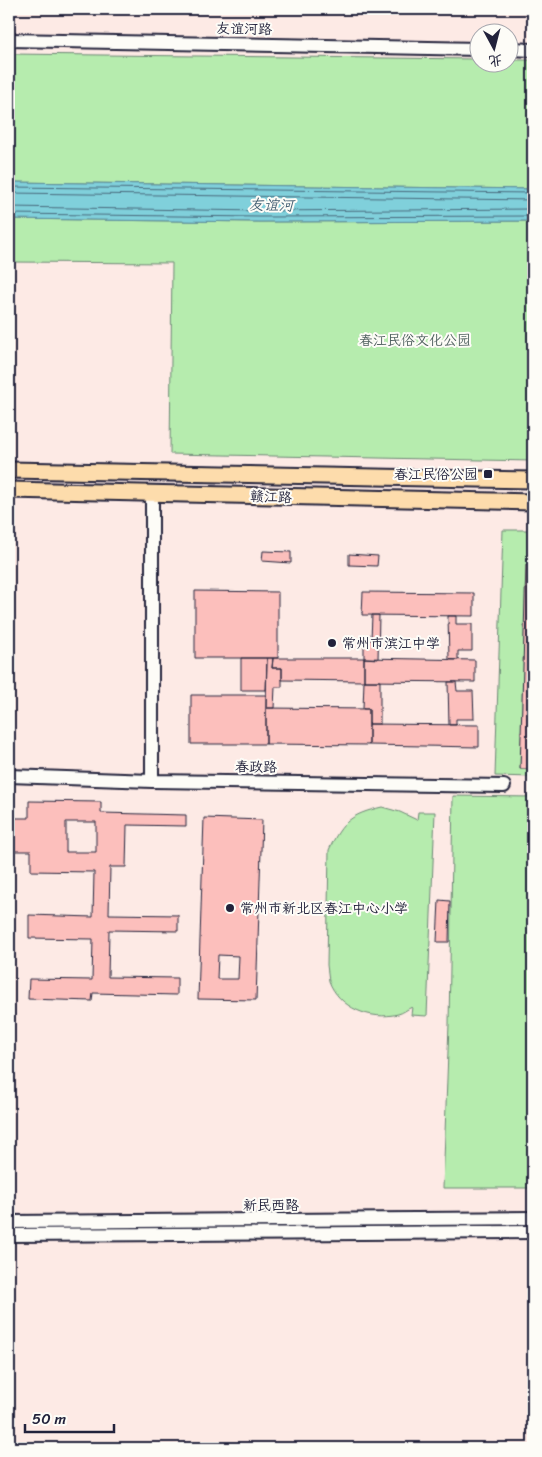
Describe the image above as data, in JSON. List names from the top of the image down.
{
  "streets": {
    "main road": ["赣江路"],
    "street": ["友谊河路", "春政路", "新民西路"]
  },
  "water": ["友谊河"],
  "parks": ["春江民俗文化公园"],
  "places": {
    "transit": ["春江民俗公园"],
    "other": ["常州市滨江中学", "常州市新北区春江中心小学"]
  },
  "scale_bar": "50 m",
  "north": "bottom"
}
